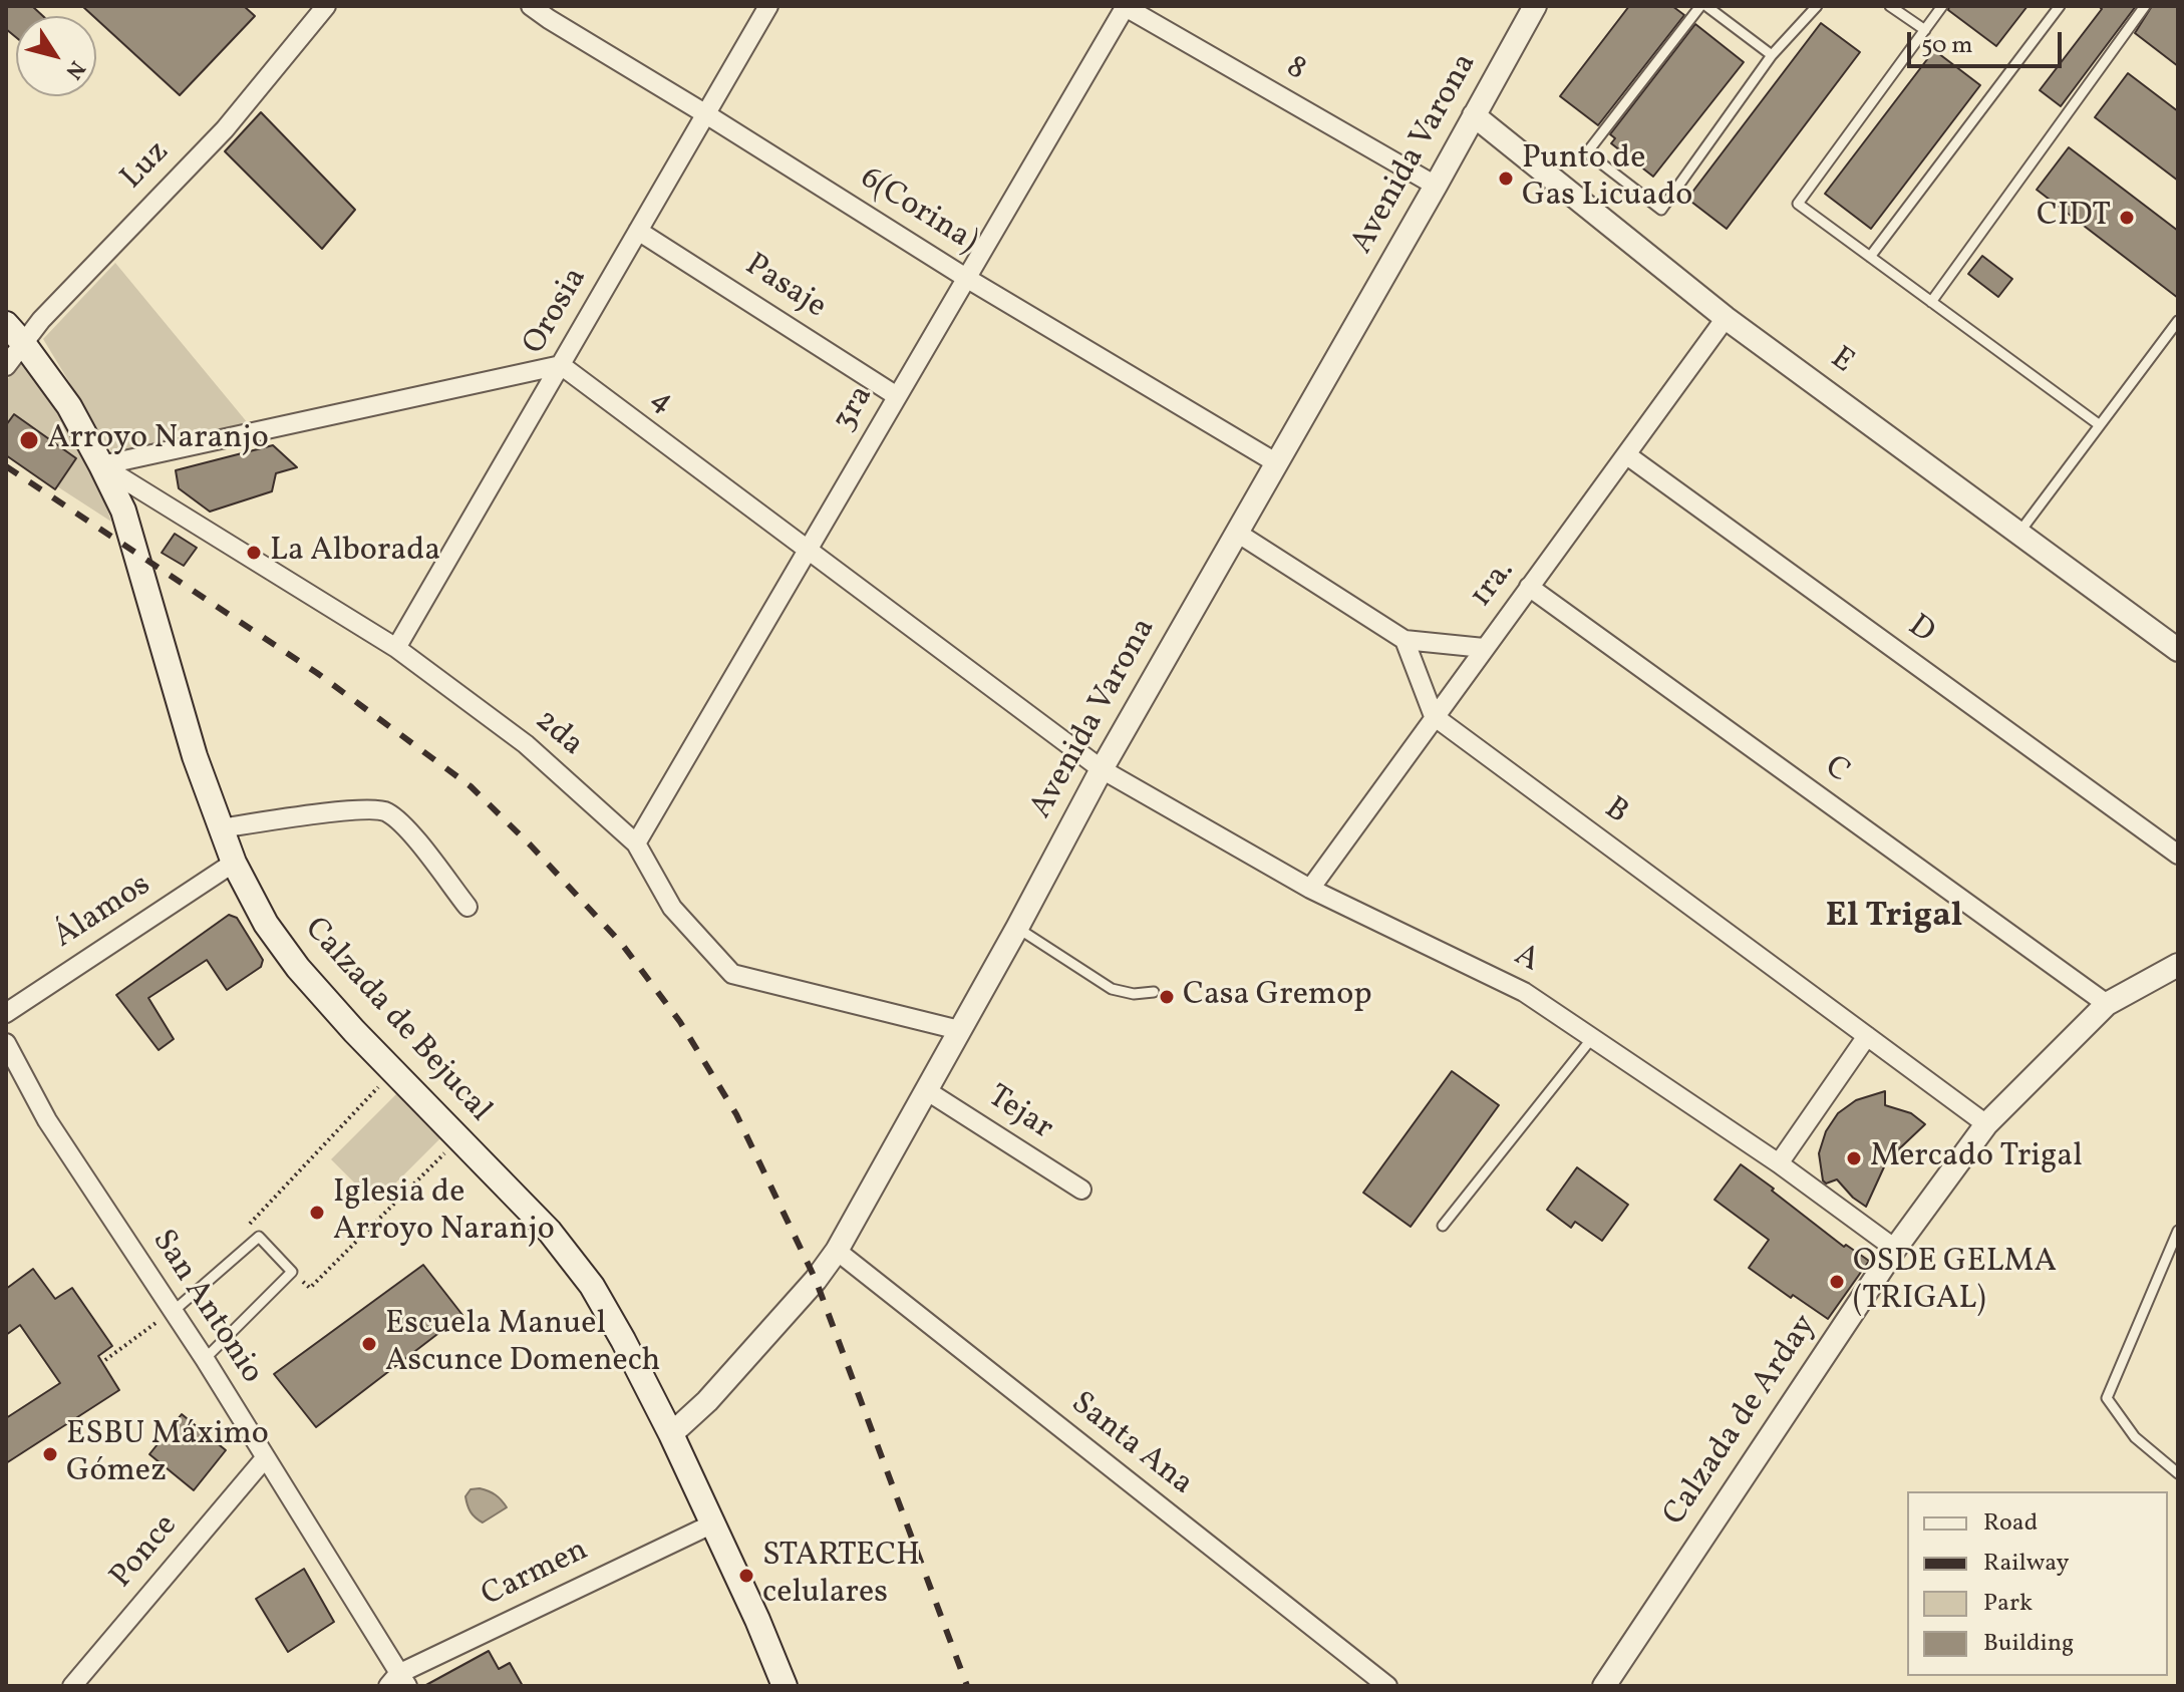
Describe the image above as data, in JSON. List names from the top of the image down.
{
  "streets": {
    "main road": ["Calzada de Bejucal"],
    "street": [
      "8",
      "Avenida Varona",
      "Luz",
      "6(Corina)",
      "Pasaje",
      "Orosia",
      "E",
      "4",
      "3ra",
      "1ra.",
      "D",
      "2da",
      "C",
      "B",
      "Álamos",
      "A",
      "Tejar",
      "San Antonio",
      "Calzada de Arday",
      "Santa Ana",
      "Ponce",
      "Carmen"
    ]
  },
  "crossings": [
    ["8", "Avenida Varona"],
    ["8", "3ra"],
    ["Avenida Varona", "6(Corina)"],
    ["Avenida Varona", "E"],
    ["Avenida Varona", "4"],
    ["Avenida Varona", "2da"],
    ["Avenida Varona", "A"],
    ["Avenida Varona", "Calzada de Bejucal"],
    ["Avenida Varona", "Tejar"],
    ["Avenida Varona", "Santa Ana"],
    ["Luz", "Calzada de Bejucal"],
    ["6(Corina)", "Orosia"],
    ["6(Corina)", "3ra"],
    ["Pasaje", "Orosia"],
    ["Pasaje", "3ra"],
    ["Orosia", "4"],
    ["Orosia", "2da"],
    ["E", "1ra."],
    ["4", "3ra"],
    ["4", "A"],
    ["3ra", "2da"],
    ["1ra.", "D"],
    ["1ra.", "C"],
    ["1ra.", "B"],
    ["1ra.", "A"],
    ["2da", "Calzada de Bejucal"],
    ["C", "Calzada de Arday"],
    ["B", "Calzada de Arday"],
    ["Álamos", "Calzada de Bejucal"],
    ["A", "Calzada de Arday"],
    ["Calzada de Bejucal", "Carmen"],
    ["San Antonio", "Ponce"],
    ["San Antonio", "Carmen"]
  ],
  "districts": ["El Trigal"],
  "places": [
    "Punto de Gas Licuado",
    "CIDT",
    "Arroyo Naranjo",
    "La Alborada",
    "Casa Gremop",
    "Mercado Trigal",
    "Iglesia de Arroyo Naranjo",
    "OSDE GELMA (TRIGAL)",
    "Escuela Manuel Ascunce Domenech",
    "ESBU Máximo Gómez",
    "STARTECH celulares"
  ],
  "legend": [
    "Road",
    "Railway",
    "Park",
    "Building"
  ],
  "scale_bar": "50 m",
  "north": "bottom right"
}
